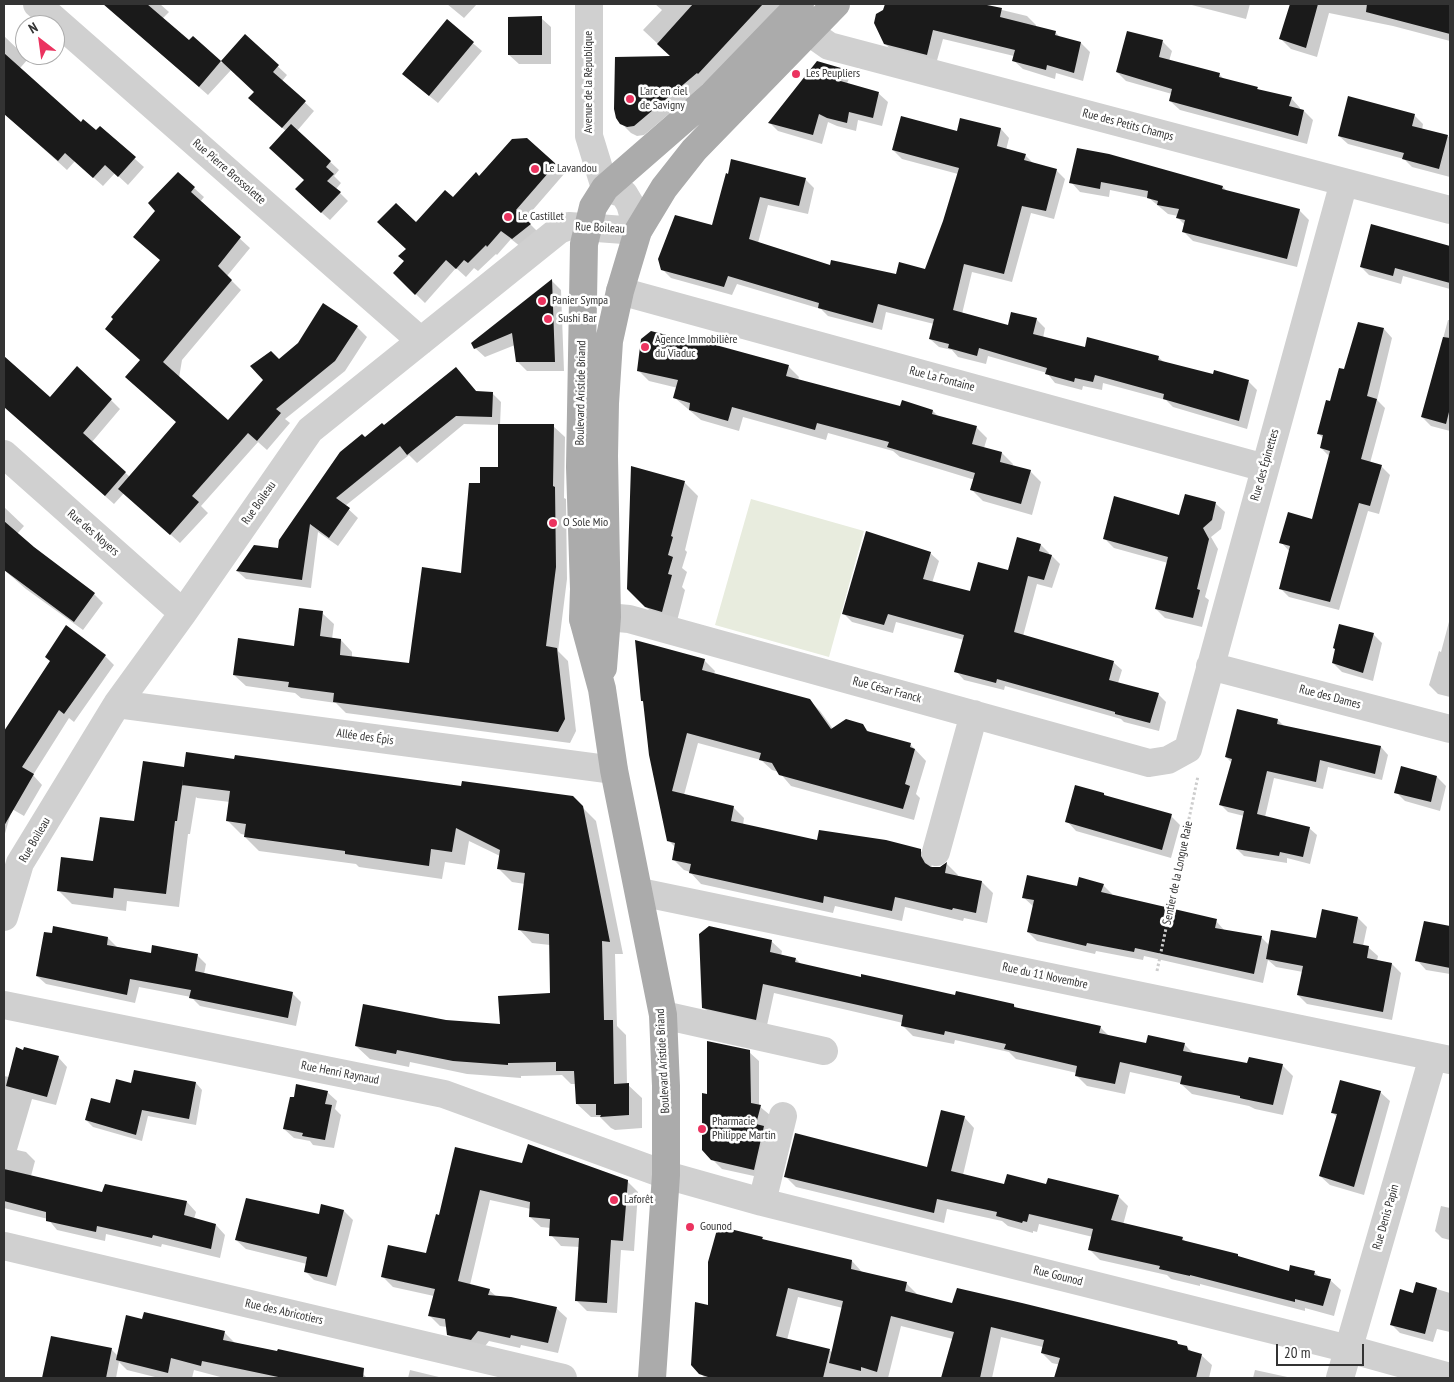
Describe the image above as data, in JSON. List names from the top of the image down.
{
  "streets": {
    "main road": ["Boulevard Aristide Briand"],
    "street": [
      "Avenue de la République",
      "Rue des Petits Champs",
      "Rue Pierre Brossolette",
      "Rue Boileau",
      "Rue La Fontaine",
      "Rue des Épinettes",
      "Rue des Noyers",
      "Rue César Franck",
      "Rue des Dames",
      "Allée des Épis",
      "Rue du 11 Novembre",
      "Rue Henri Raynaud",
      "Rue Denis Papin",
      "Rue Gounod",
      "Rue des Abricotiers"
    ],
    "path": ["Sentier de la Longue Raie"]
  },
  "crossings": [
    ["Avenue de la République", "Boulevard Aristide Briand"],
    ["Rue des Petits Champs", "Boulevard Aristide Briand"],
    ["Rue des Petits Champs", "Rue des Épinettes"],
    ["Rue Pierre Brossolette", "Rue Boileau"],
    ["Rue Boileau", "Boulevard Aristide Briand"],
    ["Rue Boileau", "Rue des Noyers"],
    ["Rue Boileau", "Allée des Épis"],
    ["Rue La Fontaine", "Boulevard Aristide Briand"],
    ["Rue La Fontaine", "Rue des Épinettes"],
    ["Boulevard Aristide Briand", "Rue César Franck"],
    ["Boulevard Aristide Briand", "Allée des Épis"],
    ["Boulevard Aristide Briand", "Rue du 11 Novembre"],
    ["Boulevard Aristide Briand", "Rue Henri Raynaud"],
    ["Boulevard Aristide Briand", "Rue Gounod"],
    ["Rue des Épinettes", "Rue César Franck"],
    ["Rue des Épinettes", "Rue des Dames"],
    ["Rue des Épinettes", "Sentier de la Longue Raie"],
    ["Rue César Franck", "Sentier de la Longue Raie"],
    ["Sentier de la Longue Raie", "Rue du 11 Novembre"],
    ["Rue du 11 Novembre", "Rue Denis Papin"],
    ["Rue Henri Raynaud", "Rue Gounod"],
    ["Rue Denis Papin", "Rue Gounod"]
  ],
  "places": [
    "Les Peupliers",
    "L'arc en ciel de Savigny",
    "Le Lavandou",
    "Le Castillet",
    "Panier Sympa",
    "Sushi Bar",
    "Agence Immobilière du Viaduc",
    "O Sole Mio",
    "Pharmacie Philippe Martin",
    "Laforêt",
    "Gounod"
  ],
  "scale_bar": "20 m",
  "north": "top left"
}
